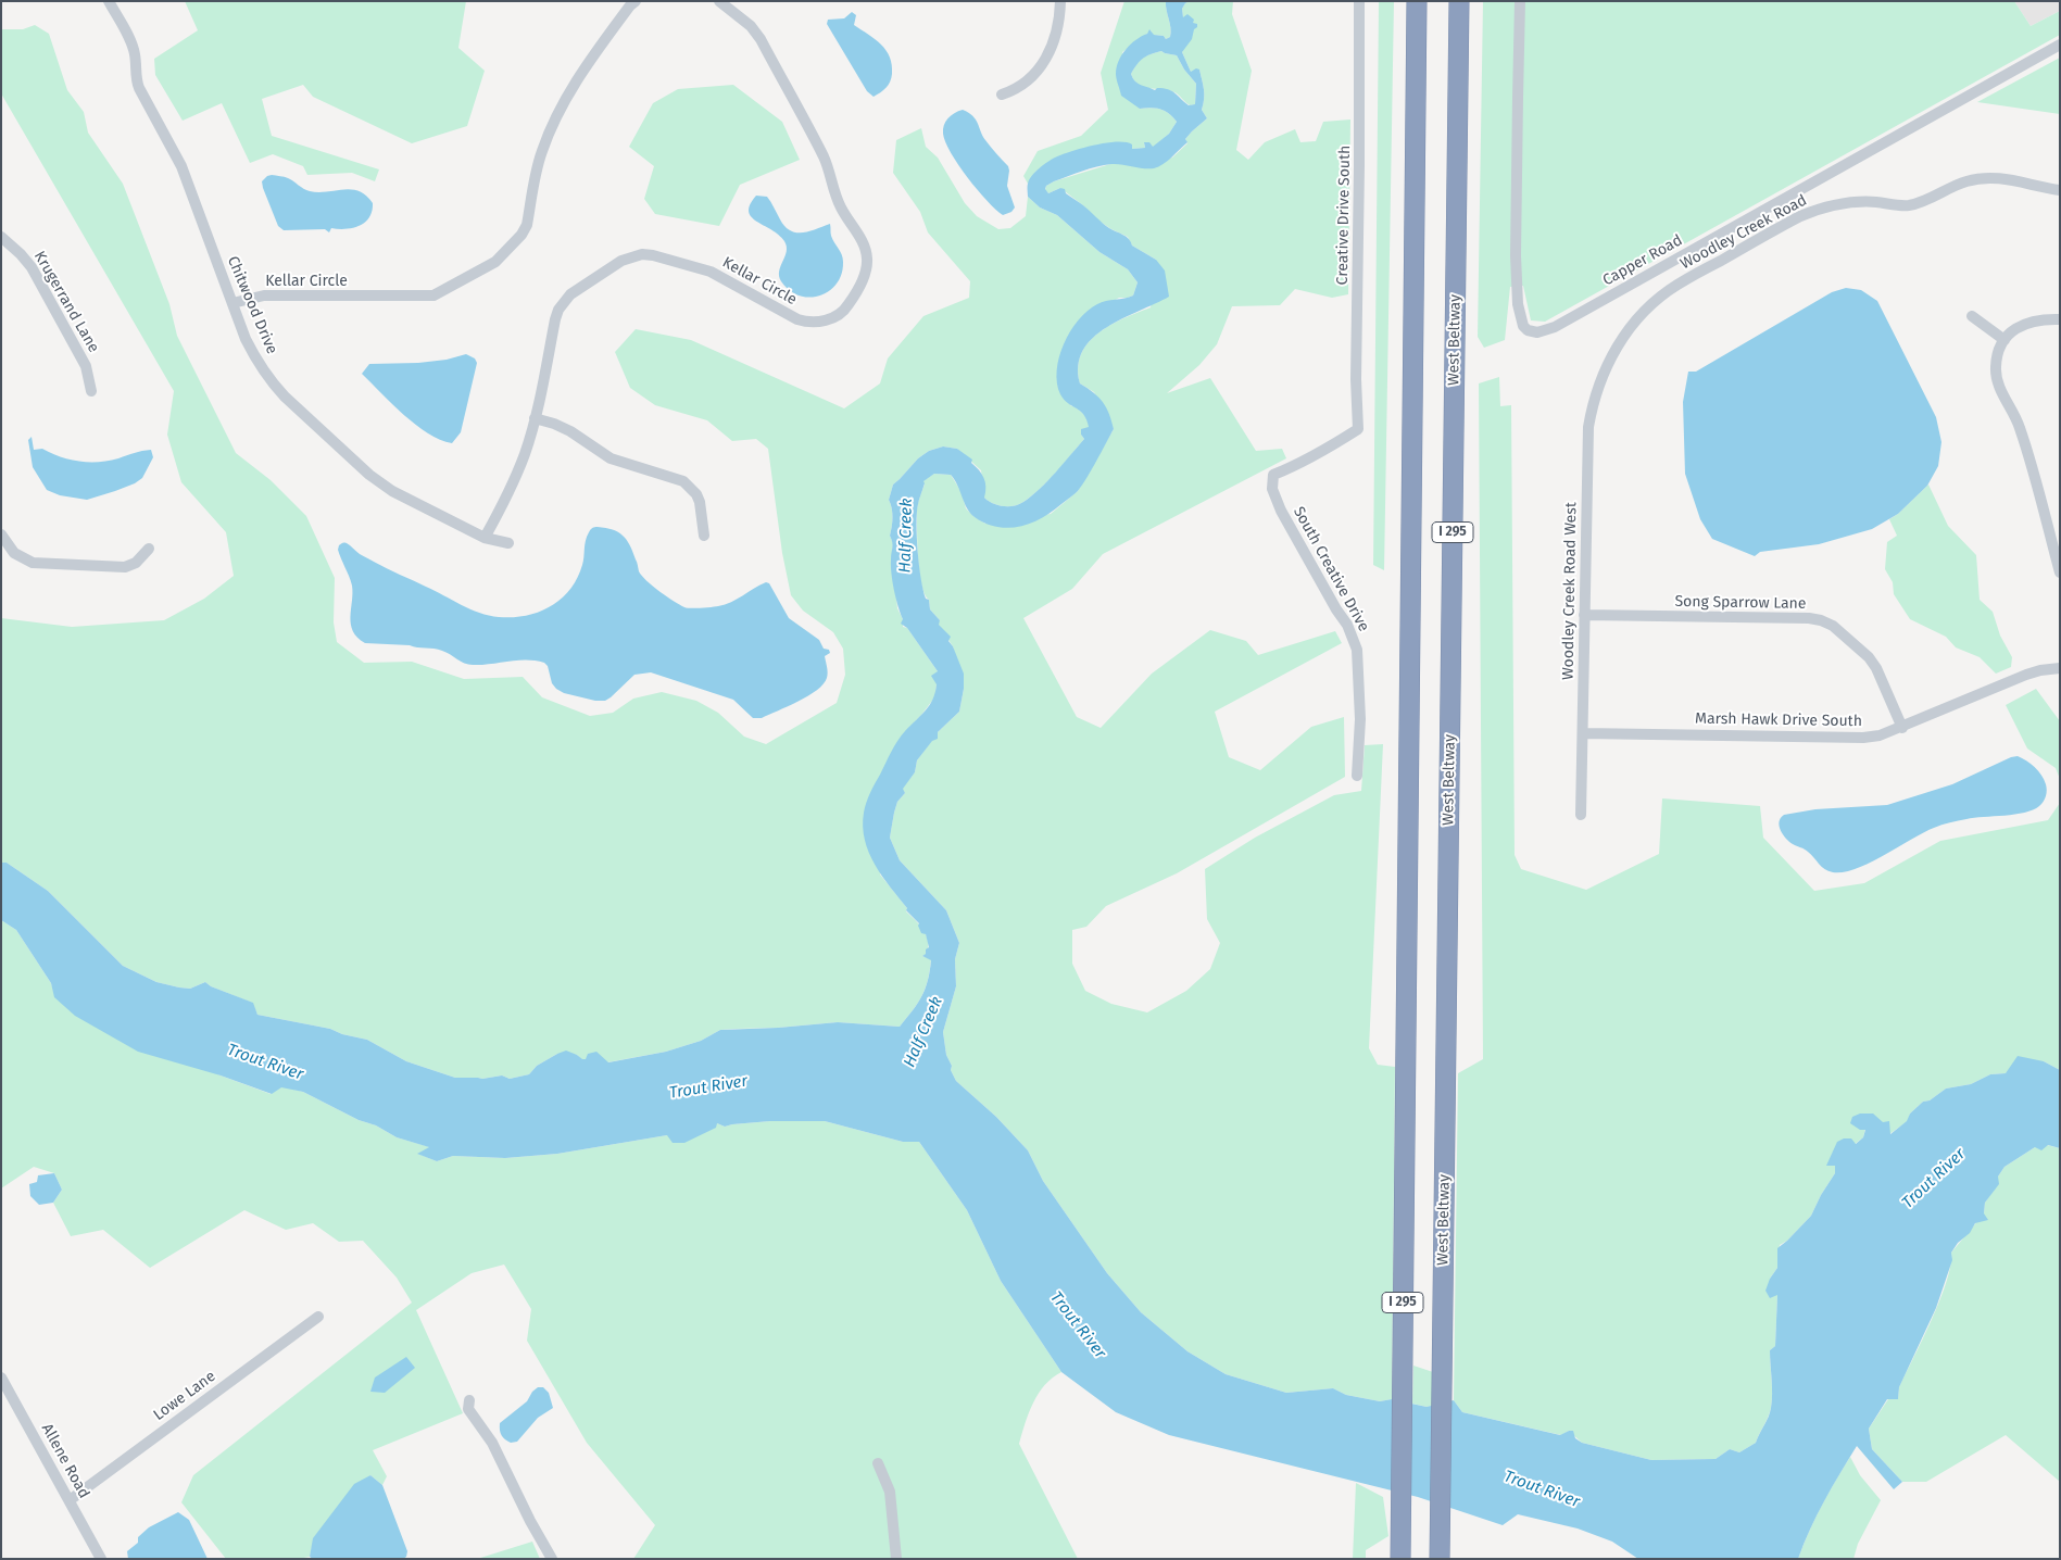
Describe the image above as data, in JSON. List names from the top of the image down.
{
  "streets": {
    "highway": ["West Beltway", "I 295"],
    "street": [
      "Creative Drive South",
      "Woodley Creek Road",
      "Capper Road",
      "Kellar Circle",
      "Krugerrand Lane",
      "Chitwood Drive",
      "South Creative Drive",
      "Woodley Creek Road West",
      "Song Sparrow Lane",
      "Marsh Hawk Drive South",
      "Lowe Lane",
      "Allene Road"
    ]
  },
  "crossings": [
    ["Creative Drive South", "South Creative Drive"],
    ["Woodley Creek Road", "Woodley Creek Road West"],
    ["Kellar Circle", "Chitwood Drive"],
    ["Woodley Creek Road West", "Song Sparrow Lane"],
    ["Woodley Creek Road West", "Marsh Hawk Drive South"],
    ["Song Sparrow Lane", "Marsh Hawk Drive South"],
    ["Lowe Lane", "Allene Road"]
  ],
  "water": ["Half Creek", "Trout River"]
}
